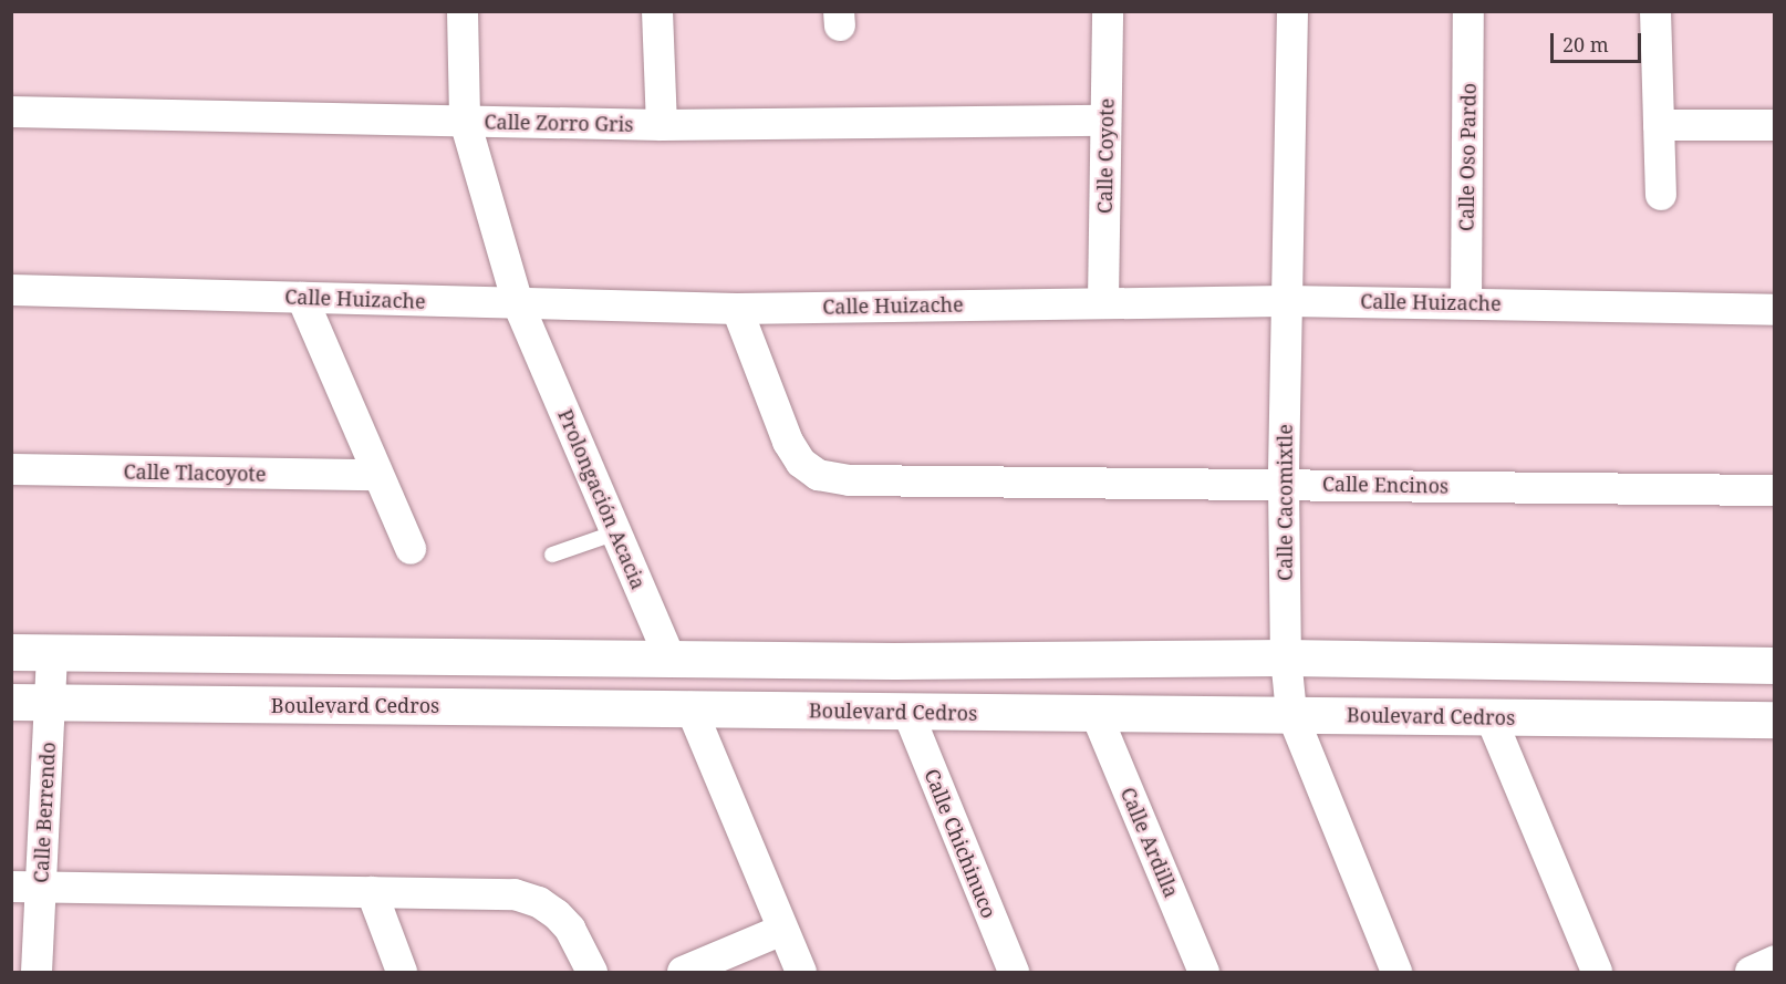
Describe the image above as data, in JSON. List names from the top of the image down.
{
  "streets": {
    "street": [
      "Calle Zorro Gris",
      "Calle Coyote",
      "Calle Oso Pardo",
      "Calle Huizache",
      "Calle Tlacoyote",
      "Calle Encinos",
      "Prolongación Acacia",
      "Calle Cacomixtle",
      "Boulevard Cedros",
      "Calle Berrendo",
      "Calle Ardilla",
      "Calle Chichinuco"
    ]
  },
  "crossings": [
    ["Calle Zorro Gris", "Calle Coyote"],
    ["Calle Zorro Gris", "Prolongación Acacia"],
    ["Calle Coyote", "Calle Huizache"],
    ["Calle Oso Pardo", "Calle Huizache"],
    ["Calle Huizache", "Calle Encinos"],
    ["Calle Huizache", "Prolongación Acacia"],
    ["Calle Huizache", "Calle Cacomixtle"],
    ["Calle Encinos", "Calle Cacomixtle"],
    ["Prolongación Acacia", "Boulevard Cedros"],
    ["Calle Cacomixtle", "Boulevard Cedros"],
    ["Boulevard Cedros", "Calle Berrendo"],
    ["Boulevard Cedros", "Calle Ardilla"],
    ["Boulevard Cedros", "Calle Chichinuco"]
  ],
  "scale_bar": "20 m"
}
